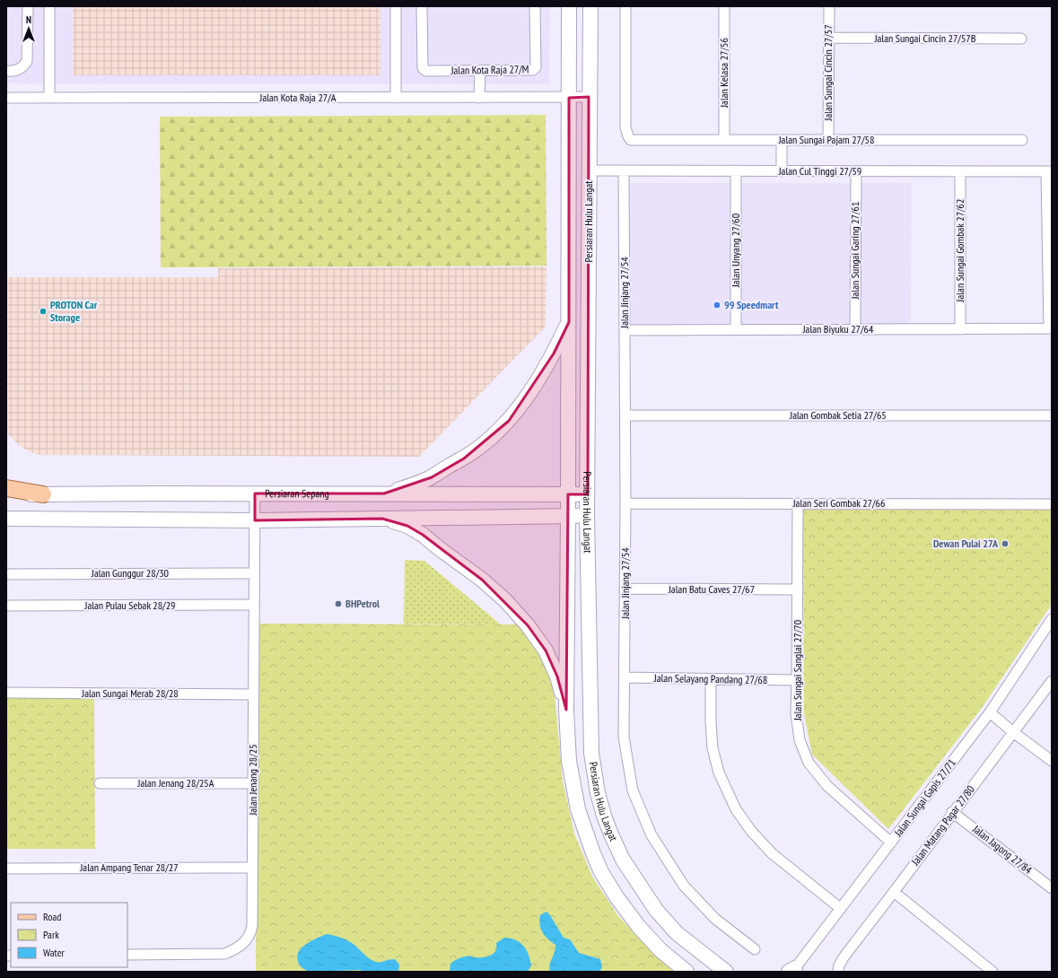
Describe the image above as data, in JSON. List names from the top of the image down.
{
  "streets": {
    "main road": ["Persiaran Hulu Langat", "Persiaran Sepang"],
    "street": [
      "Jalan Sungai Cincin 27/57B",
      "Jalan Kota Raja 27/M",
      "Jalan Kelasa 27/56",
      "Jalan Sungai Cincin 27/57",
      "Jalan Kota Raja 27/A",
      "Jalan Sungai Pajam 27/58",
      "Jalan Cul Tinggi 27/59",
      "Jalan Unyang 27/60",
      "Jalan Sungai Garing 27/61",
      "Jalan Sungai Gombak 27/62",
      "Jalan Jinjang 27/54",
      "Jalan Biyuku 27/64",
      "Jalan Gombak Setia 27/65",
      "Jalan Seri Gombak 27/66",
      "Jalan Gunggur 28/30",
      "Jalan Batu Caves 27/67",
      "Jalan Pulau Sebak 28/29",
      "Jalan Sungai Sanglai 27/70",
      "Jalan Selayang Pandang 27/68",
      "Jalan Sungai Merab 28/28",
      "Jalan Jenang 28/25",
      "Jalan Jenang 28/25A",
      "Jalan Sungai Gapis 27/71",
      "Jalan Matang Pagar 27/80",
      "Jalan Jagong 27/84",
      "Jalan Ampang Tenar 28/27"
    ]
  },
  "crossings": [
    ["Jalan Sungai Cincin 27/57B", "Jalan Sungai Cincin 27/57"],
    ["Jalan Kelasa 27/56", "Jalan Sungai Pajam 27/58"],
    ["Jalan Sungai Cincin 27/57", "Jalan Sungai Pajam 27/58"],
    ["Jalan Kota Raja 27/A", "Persiaran Hulu Langat"],
    ["Jalan Cul Tinggi 27/59", "Persiaran Hulu Langat"],
    ["Jalan Cul Tinggi 27/59", "Jalan Unyang 27/60"],
    ["Jalan Cul Tinggi 27/59", "Jalan Sungai Garing 27/61"],
    ["Jalan Cul Tinggi 27/59", "Jalan Sungai Gombak 27/62"],
    ["Jalan Cul Tinggi 27/59", "Jalan Jinjang 27/54"],
    ["Persiaran Hulu Langat", "Persiaran Sepang"],
    ["Jalan Unyang 27/60", "Jalan Biyuku 27/64"],
    ["Jalan Sungai Garing 27/61", "Jalan Biyuku 27/64"],
    ["Jalan Sungai Gombak 27/62", "Jalan Biyuku 27/64"],
    ["Jalan Jinjang 27/54", "Jalan Biyuku 27/64"],
    ["Jalan Jinjang 27/54", "Jalan Gombak Setia 27/65"],
    ["Jalan Jinjang 27/54", "Jalan Seri Gombak 27/66"],
    ["Jalan Jinjang 27/54", "Jalan Batu Caves 27/67"],
    ["Jalan Jinjang 27/54", "Jalan Selayang Pandang 27/68"],
    ["Persiaran Sepang", "Jalan Jenang 28/25"],
    ["Jalan Seri Gombak 27/66", "Jalan Sungai Sanglai 27/70"],
    ["Jalan Gunggur 28/30", "Jalan Jenang 28/25"],
    ["Jalan Batu Caves 27/67", "Jalan Sungai Sanglai 27/70"],
    ["Jalan Pulau Sebak 28/29", "Jalan Jenang 28/25"],
    ["Jalan Sungai Sanglai 27/70", "Jalan Selayang Pandang 27/68"],
    ["Jalan Sungai Sanglai 27/70", "Jalan Sungai Gapis 27/71"],
    ["Jalan Sungai Merab 28/28", "Jalan Jenang 28/25"],
    ["Jalan Jenang 28/25", "Jalan Jenang 28/25A"],
    ["Jalan Jenang 28/25", "Jalan Ampang Tenar 28/27"],
    ["Jalan Matang Pagar 27/80", "Jalan Jagong 27/84"]
  ],
  "places": [
    "99 Speedmart",
    "PROTON Car Storage",
    "Dewan Pulai 27A",
    "BHPetrol"
  ],
  "legend": ["Road", "Park", "Water"],
  "north": "top"
}
